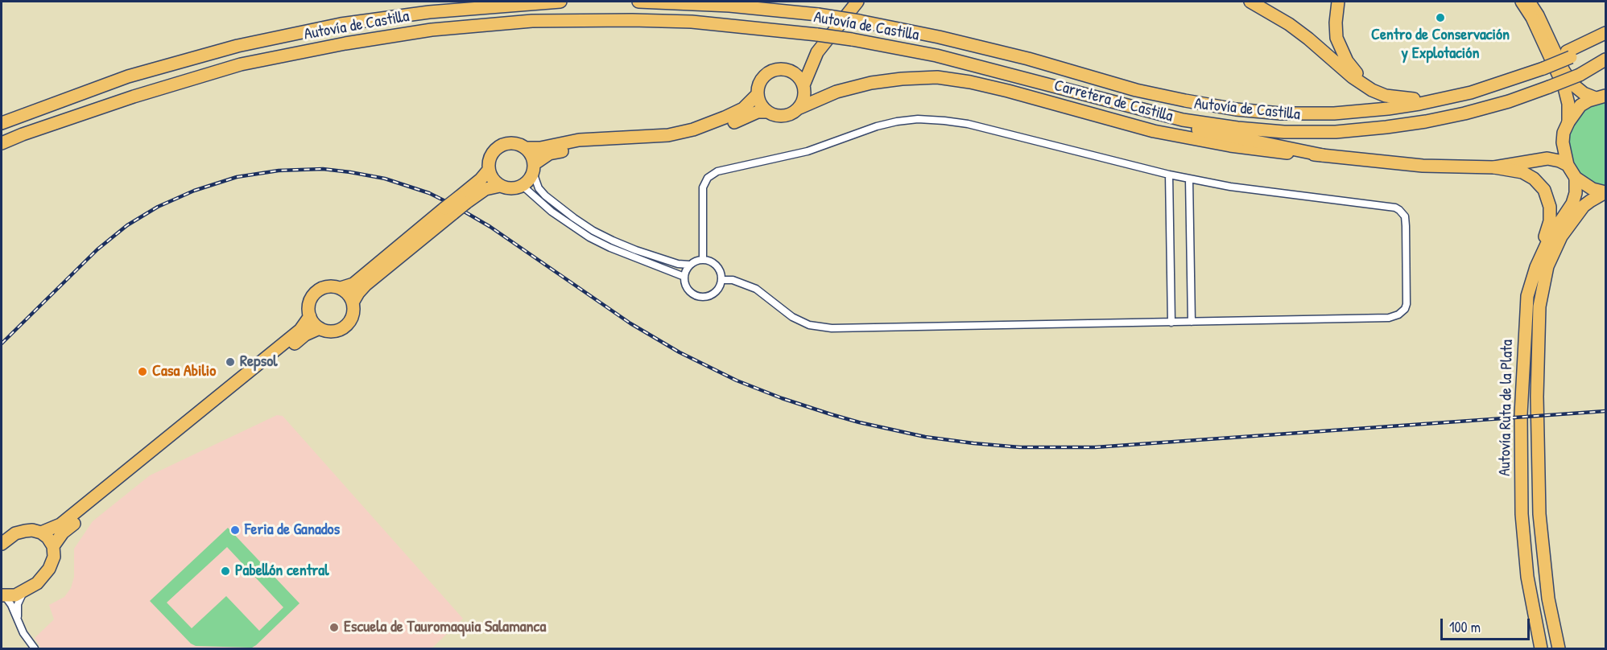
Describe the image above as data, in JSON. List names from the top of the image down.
{
  "streets": {
    "highway": ["Autovía de Castilla", "Carretera de Castilla", "Autovía Ruta de la Plata"]
  },
  "places": [
    "Centro de Conservación y Explotación",
    "Repsol",
    "Casa Abilio",
    "Feria de Ganados",
    "Pabellón central",
    "Escuela de Tauromaquia Salamanca"
  ],
  "scale_bar": "100 m"
}
